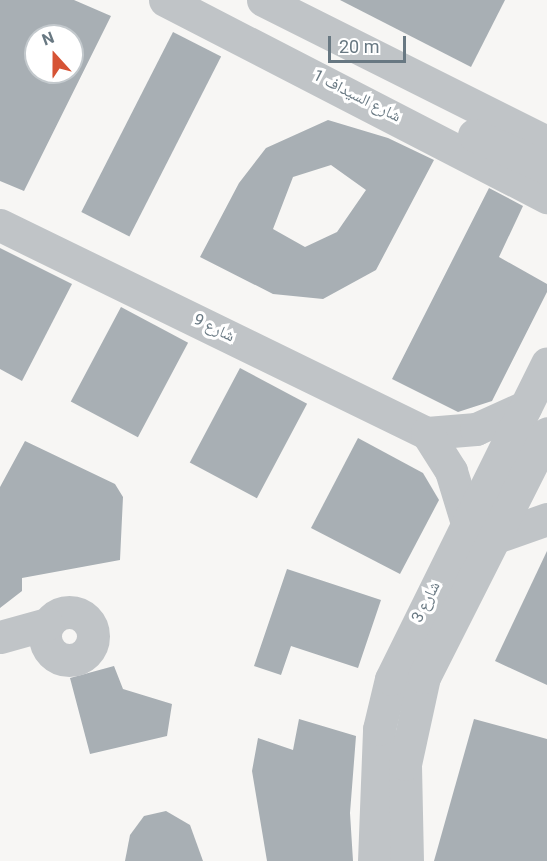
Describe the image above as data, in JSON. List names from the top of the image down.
{
  "streets": {
    "street": ["شارع السيداف 1", "شارع 9", "شارع 3"]
  },
  "scale_bar": "20 m",
  "north": "top"
}
